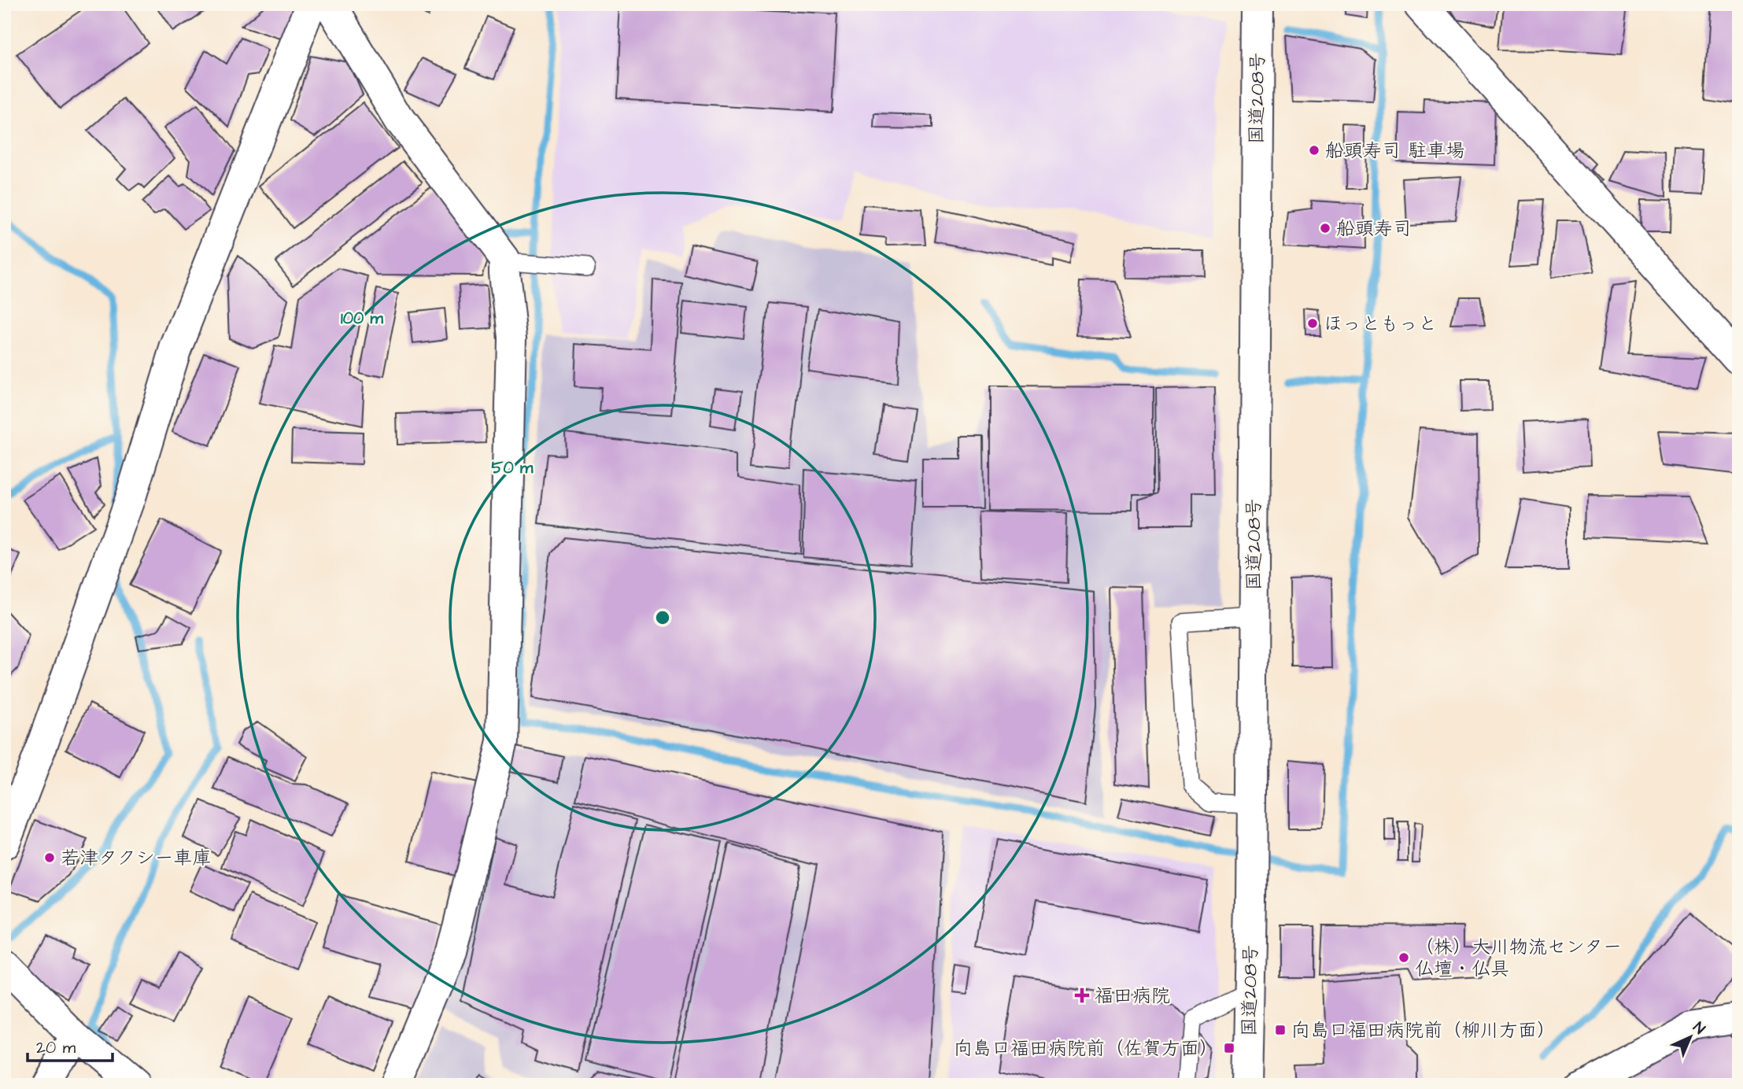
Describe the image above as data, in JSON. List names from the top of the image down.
{
  "streets": {
    "main road": ["国道208号"]
  },
  "places": {
    "other": [
      "船頭寿司 駐車場",
      "船頭寿司",
      "ほっともっと",
      "若津タクシー車庫",
      "（株）大川物流センター 仏壇・仏具"
    ],
    "health": ["福田病院"],
    "transit": ["向島口福田病院前（柳川方面）", "向島口福田病院前（佐賀方面）"]
  },
  "scale_bar": "20 m",
  "north": "top right",
  "rings": ["100 m", "50 m"]
}
